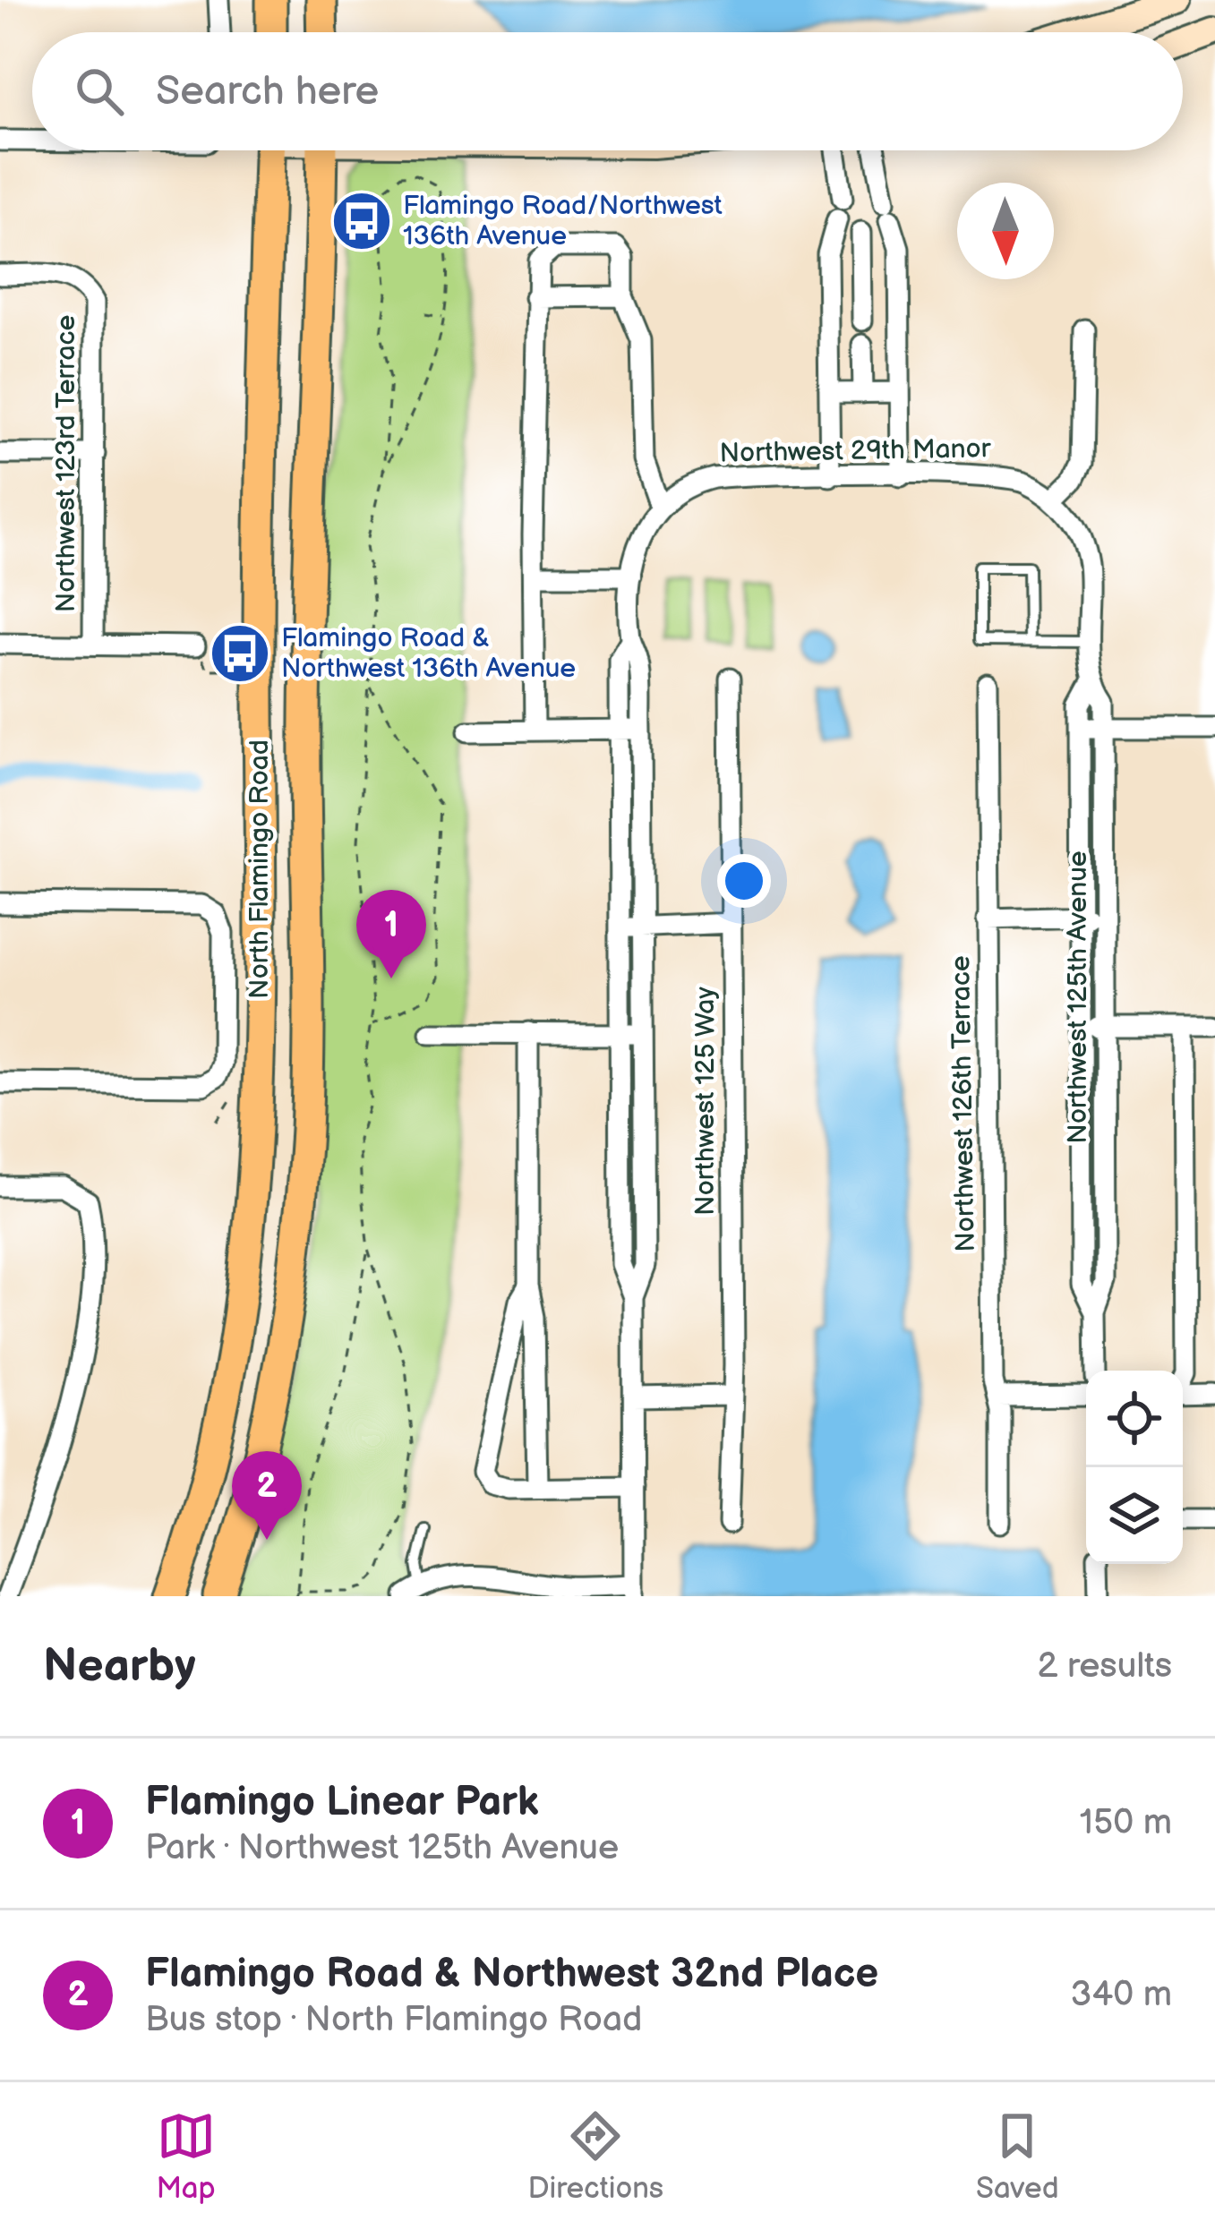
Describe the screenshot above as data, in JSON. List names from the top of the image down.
{
  "streets": {
    "highway": ["North Flamingo Road"],
    "street": [
      "Northwest 29th Manor",
      "Northwest 123rd Terrace",
      "Northwest 125th Avenue",
      "Northwest 125 Way",
      "Northwest 126th Terrace"
    ]
  },
  "crossings": [
    ["Northwest 29th Manor", "Northwest 125th Avenue"]
  ],
  "places": {
    "bus stop": ["Flamingo Road/Northwest 136th Avenue", "Flamingo Road & Northwest 136th Avenue"]
  },
  "north": "bottom",
  "page": {
    "search": "Search here",
    "pins": ["1", "2"],
    "heading": ["Nearby", "2 results"],
    "list": [
      {
        "mark": "1",
        "name": "Flamingo Linear Park",
        "note": "Park · Northwest 125th Avenue",
        "value": "150 m"
      },
      {
        "mark": "2",
        "name": "Flamingo Road & Northwest 32nd Place",
        "note": "Bus stop · North Flamingo Road",
        "value": "340 m"
      }
    ],
    "nav": ["Map", "Directions", "Saved"]
  }
}
